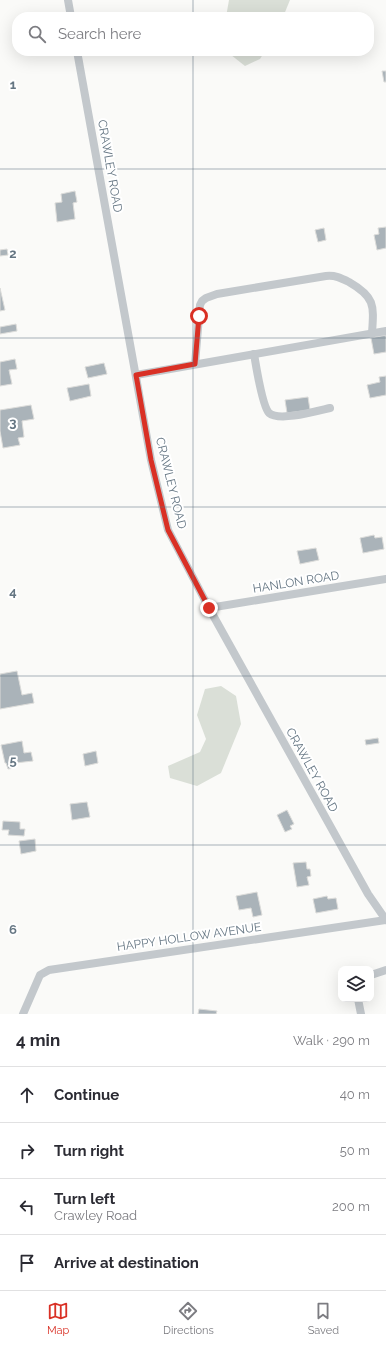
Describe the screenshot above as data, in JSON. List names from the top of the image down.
{
  "streets": {
    "street": ["CRAWLEY ROAD", "HANLON ROAD", "HAPPY HOLLOW AVENUE"]
  },
  "crossings": [
    ["CRAWLEY ROAD", "HANLON ROAD"],
    ["CRAWLEY ROAD", "HAPPY HOLLOW AVENUE"]
  ],
  "page": {
    "search": "Search here",
    "heading": ["4 min", "Walk · 290 m"],
    "list": [
      ["Continue", "40 m"],
      ["Turn right", "50 m"],
      ["Turn left", "Crawley Road", "200 m"],
      "Arrive at destination"
    ],
    "nav": ["Map", "Directions", "Saved"]
  },
  "grid": {
    "rows": [
      "1",
      "2",
      "3",
      "4",
      "5",
      "6"
    ]
  }
}
